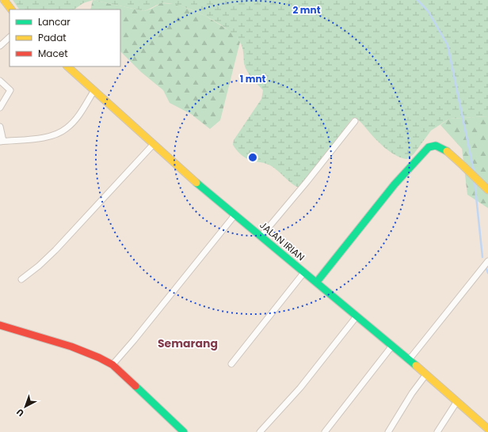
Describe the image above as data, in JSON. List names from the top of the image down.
{
  "streets": {
    "main road": ["JALAN IRIAN"]
  },
  "districts": ["Semarang"],
  "legend": ["Lancar", "Padat", "Macet"],
  "north": "bottom left",
  "rings": ["2 mnt", "1 mnt"]
}
